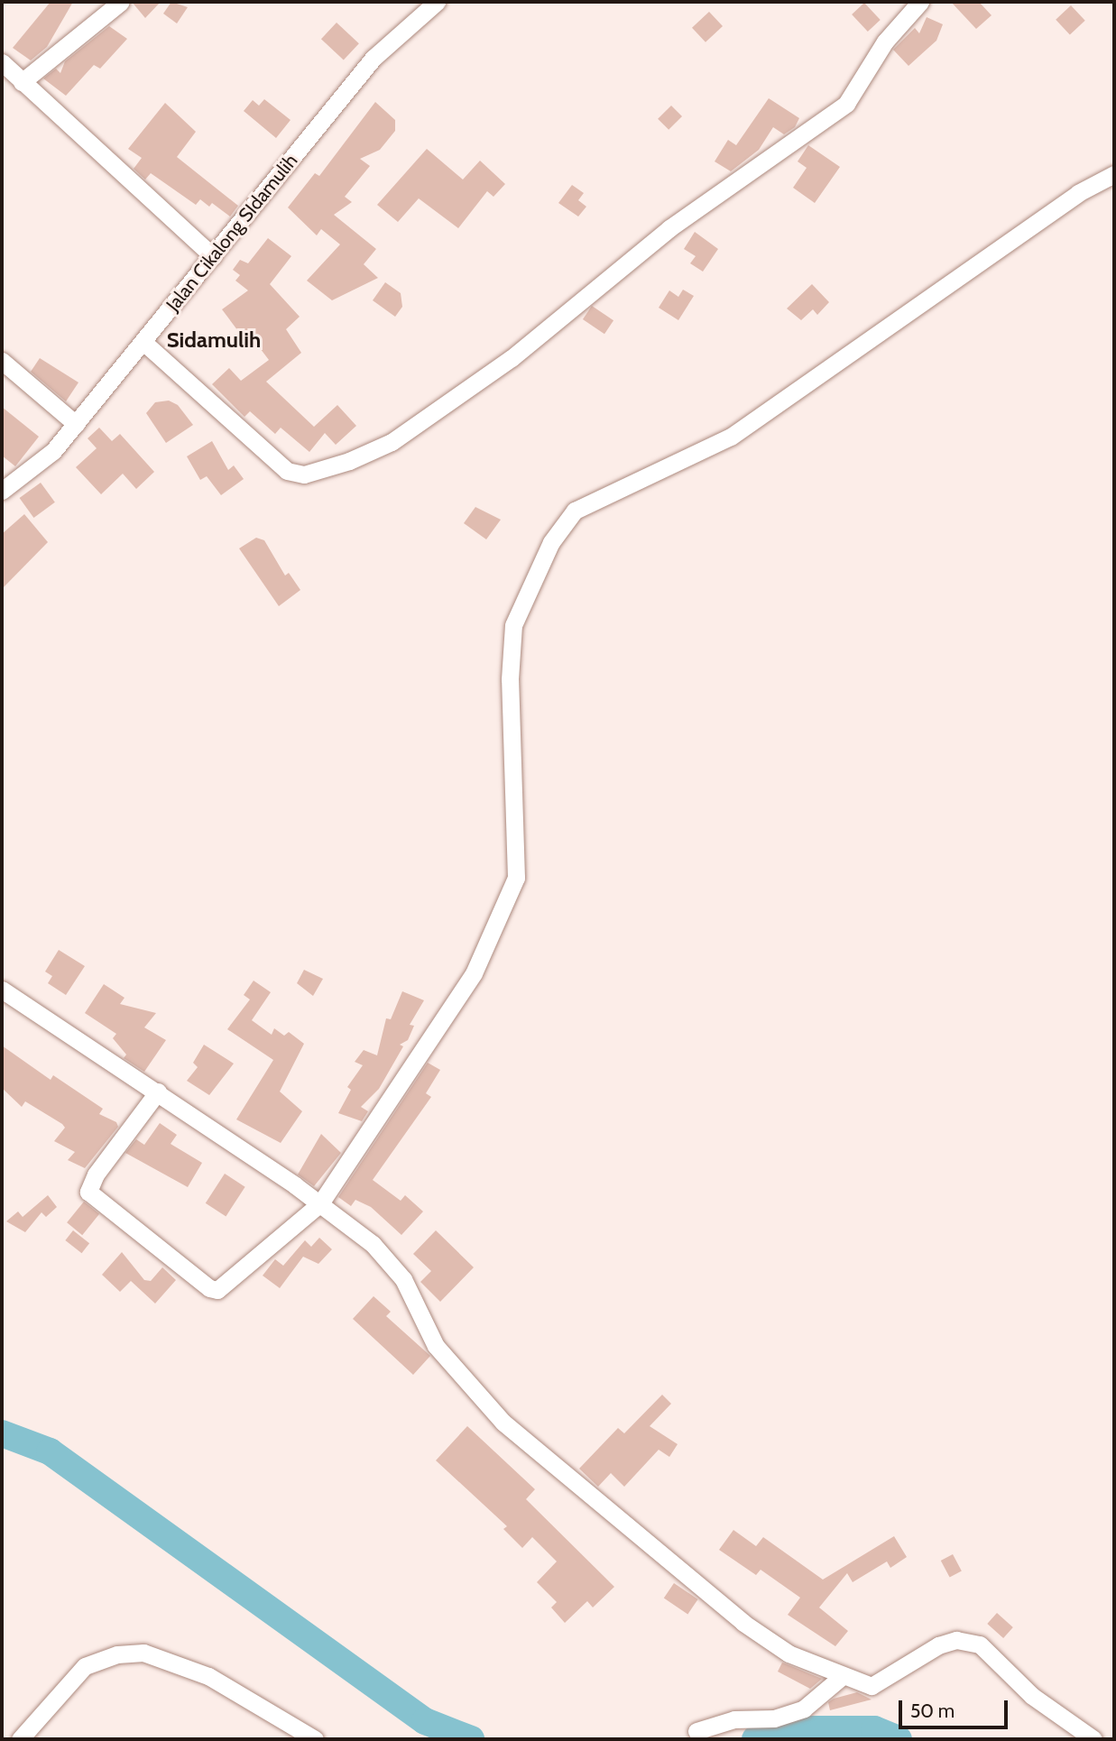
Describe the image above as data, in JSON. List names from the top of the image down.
{
  "streets": {
    "street": ["Jalan Cikalong SIdamulih"]
  },
  "districts": ["Sidamulih"],
  "scale_bar": "50 m"
}
